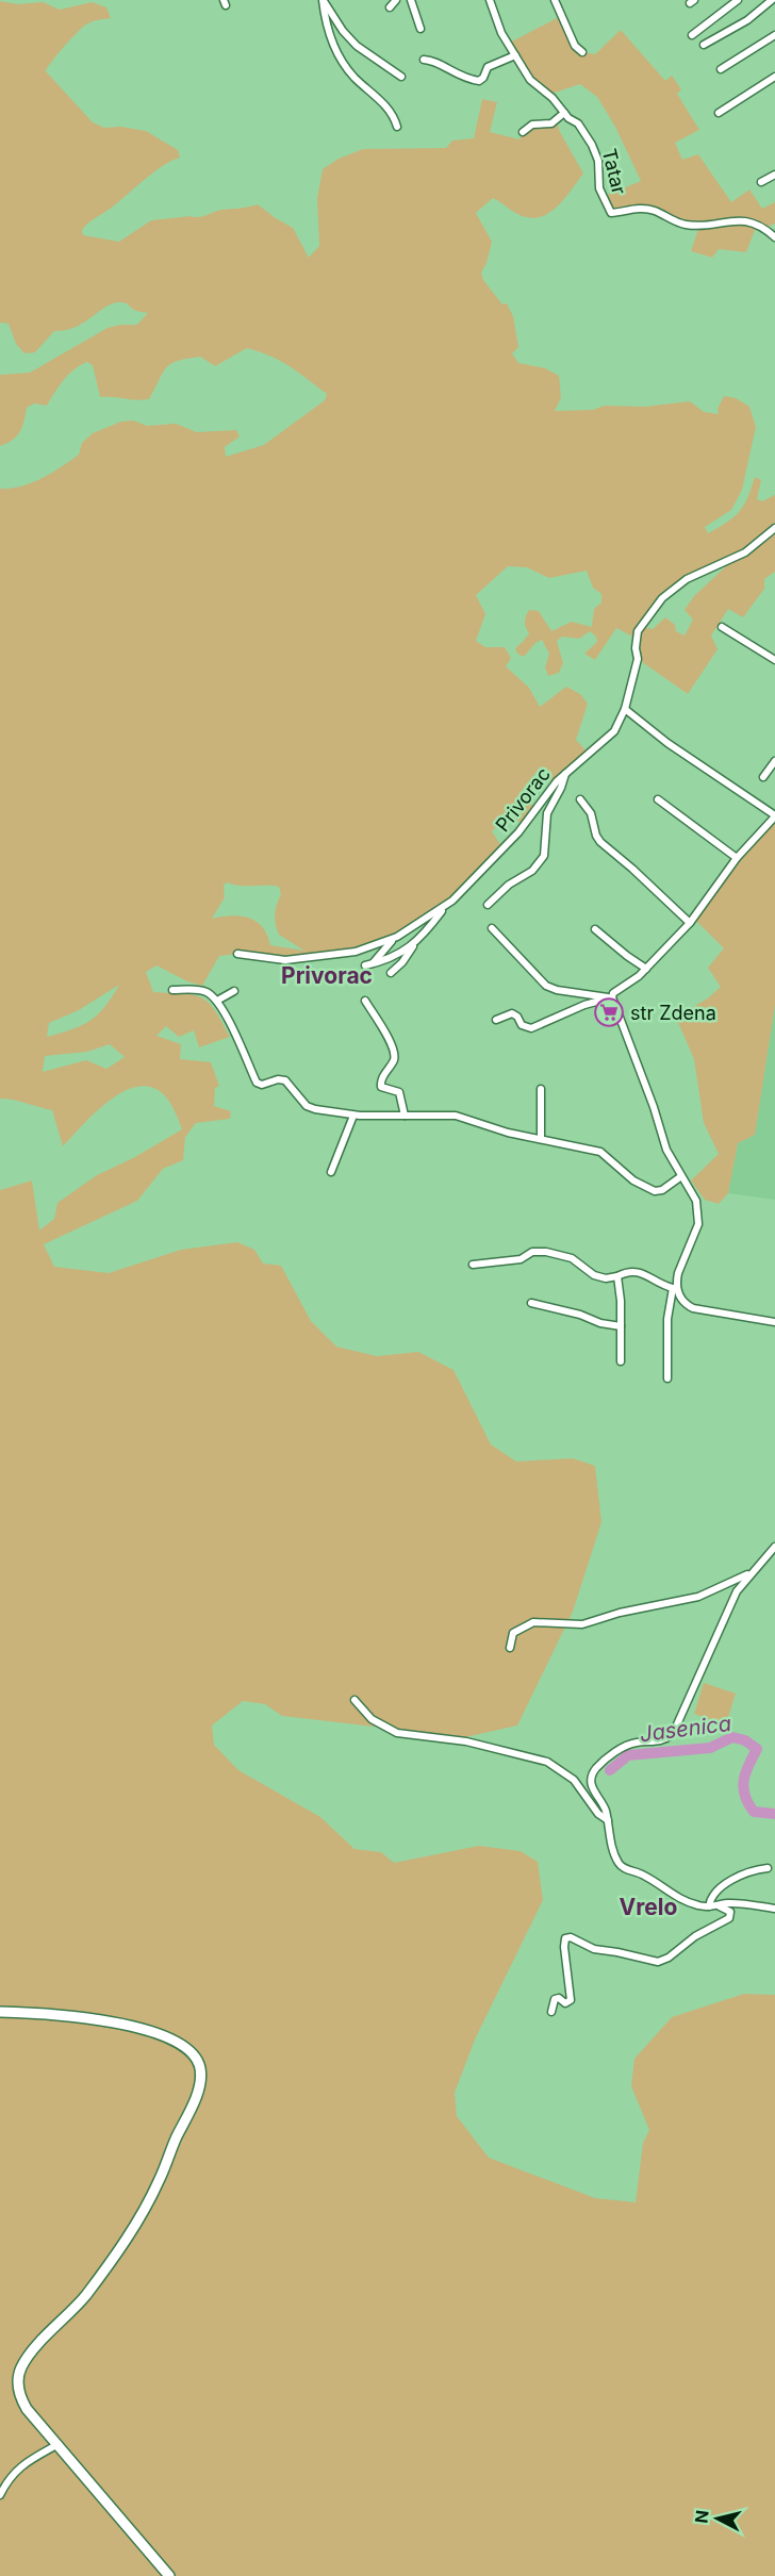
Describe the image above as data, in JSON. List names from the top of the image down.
{
  "streets": {
    "street": ["Tatar", "Privorac"]
  },
  "districts": ["Privorac", "Vrelo"],
  "water": ["Jasenica"],
  "places": {
    "supermarket": ["str Zdena"]
  },
  "north": "left"
}
